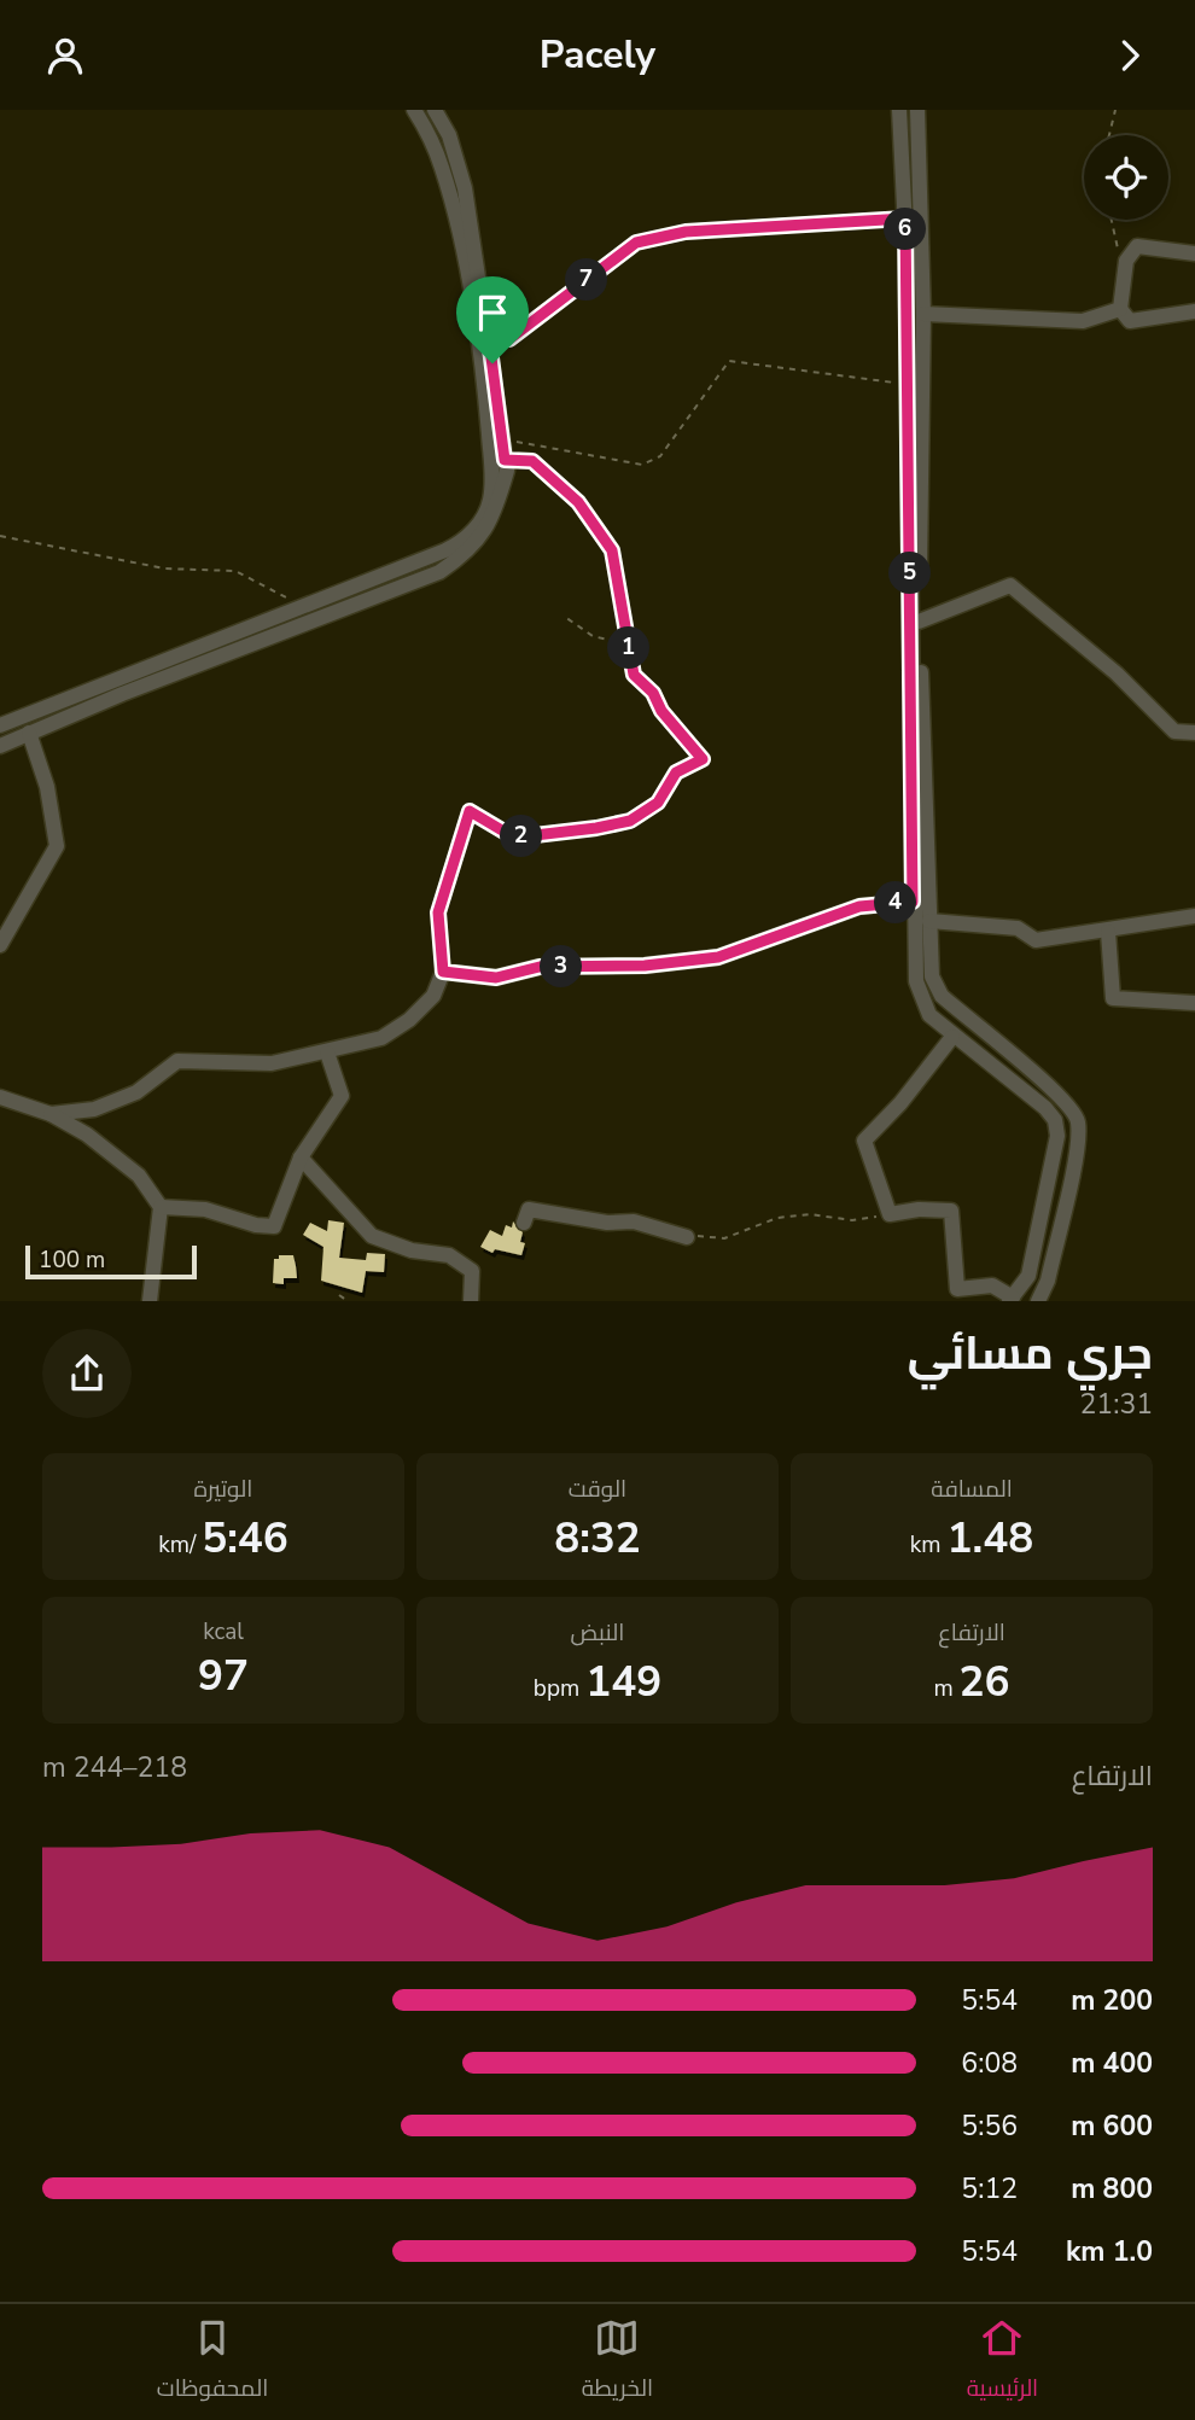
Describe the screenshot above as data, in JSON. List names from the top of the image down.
{
  "scale_bar": "100 m",
  "page": {
    "header": "Pacely",
    "pins": [
      "6",
      "7",
      "5",
      "1",
      "2",
      "4",
      "3"
    ],
    "scale": "100 m",
    "heading": ["جري مسائي", "21:31"],
    "stats": [
      ["المسافة", "1.48 km"],
      ["الوقت", "8:32"],
      ["الوتيرة", "5:46 /km"],
      ["الارتفاع", "26 m"],
      ["النبض", "149 bpm"],
      ["kcal", "97"]
    ],
    "chart": ["الارتفاع", "218–244 m"],
    "list": [
      {
        "name": "200 m",
        "note": "5:54"
      },
      {
        "name": "400 m",
        "note": "6:08"
      },
      {
        "name": "600 m",
        "note": "5:56"
      },
      {
        "name": "800 m",
        "note": "5:12"
      },
      {
        "name": "1.0 km",
        "note": "5:54"
      }
    ],
    "tabs": ["الرئيسية", "الخريطة", "المحفوظات"]
  }
}
